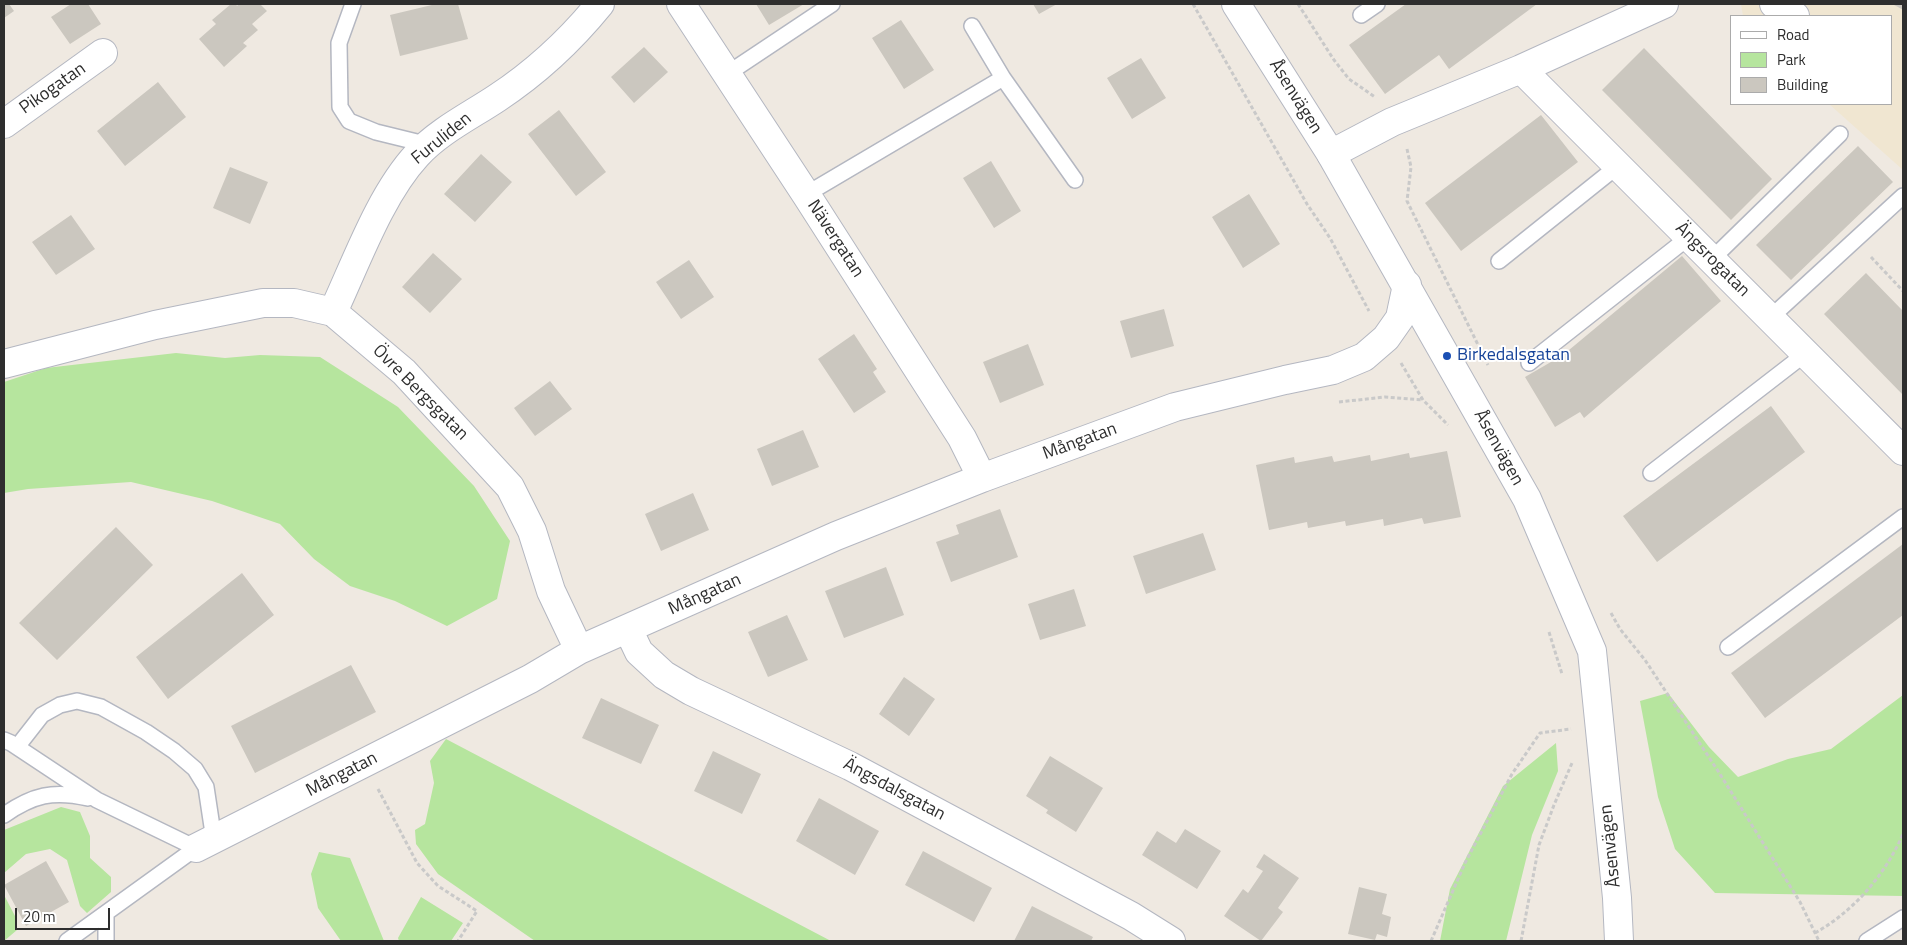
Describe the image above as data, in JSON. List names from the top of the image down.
{
  "streets": {
    "street": [
      "Pikogatan",
      "Åsenvägen",
      "Furuliden",
      "Nävergatan",
      "Ängsrogatan",
      "Övre Bergsgatan",
      "Mångatan",
      "Ängsdalsgatan"
    ]
  },
  "crossings": [
    ["Åsenvägen", "Mångatan"],
    ["Furuliden", "Övre Bergsgatan"],
    ["Nävergatan", "Mångatan"],
    ["Övre Bergsgatan", "Mångatan"],
    ["Mångatan", "Ängsdalsgatan"]
  ],
  "places": ["Birkedalsgatan"],
  "legend": ["Road", "Park", "Building"],
  "scale_bar": "20 m"
}
